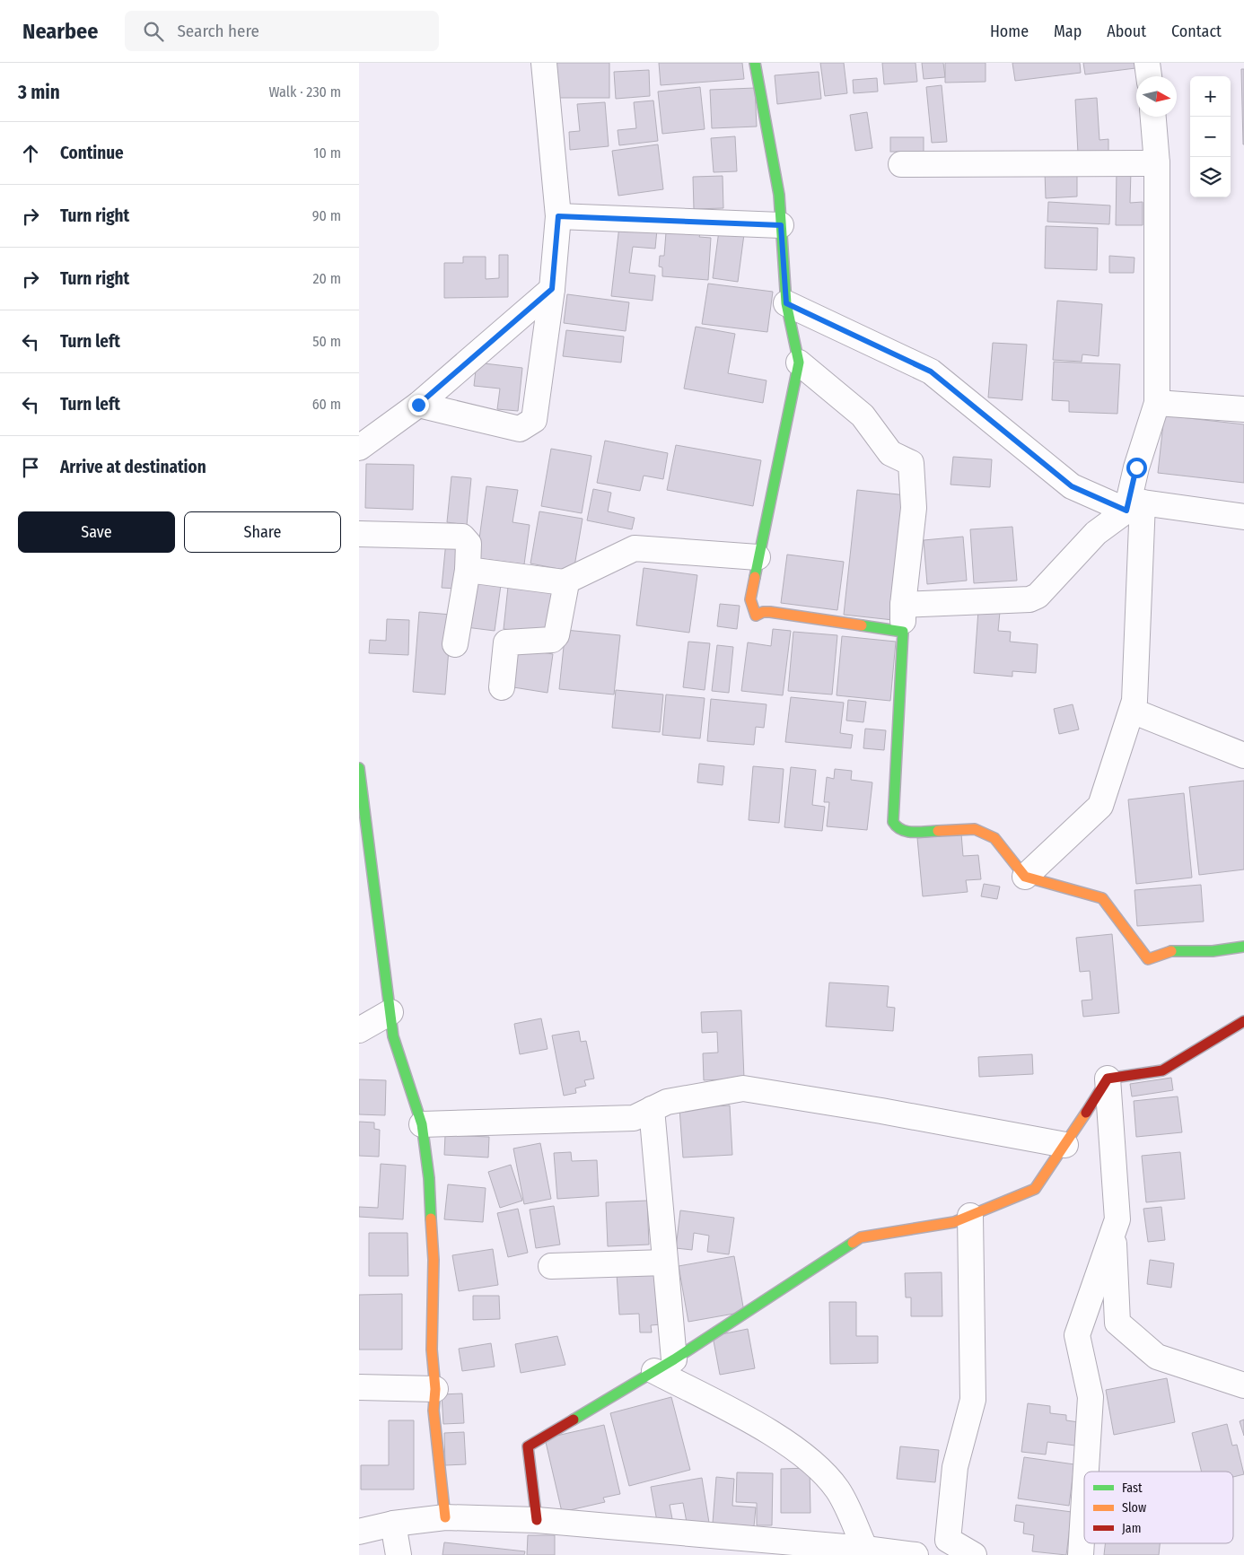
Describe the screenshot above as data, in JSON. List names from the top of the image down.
{
  "legend": ["Fast", "Slow", "Jam"],
  "north": "right",
  "page": {
    "header": "Nearbee",
    "search": "Search here",
    "nav": [
      "Home",
      "Map",
      "About",
      "Contact"
    ],
    "heading": ["3 min", "Walk · 230 m"],
    "map_buttons": ["+", "−"],
    "list": [
      ["Continue", "10 m"],
      ["Turn right", "90 m"],
      ["Turn right", "20 m"],
      ["Turn left", "50 m"],
      ["Turn left", "60 m"],
      "Arrive at destination"
    ],
    "buttons": ["Save", "Share"]
  }
}
